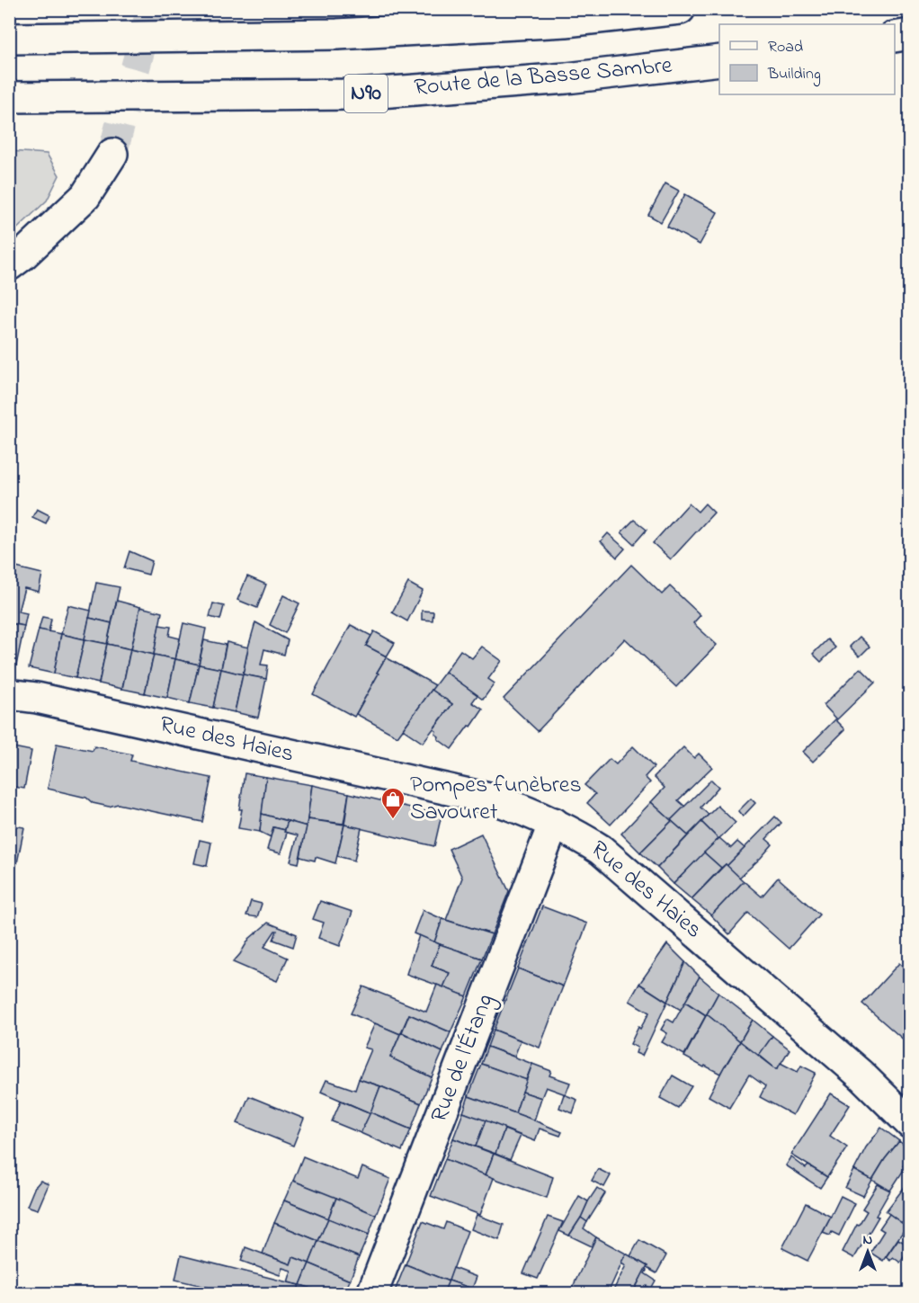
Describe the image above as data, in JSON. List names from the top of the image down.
{
  "streets": {
    "main road": [
      "Route de la Basse Sambre",
      "N90",
      "Rue des Haies",
      "Rue de l'Étang"
    ]
  },
  "crossings": [
    ["Rue des Haies", "Rue de l'Étang"]
  ],
  "places": {
    "shop": ["Pompes funèbres Savouret"]
  },
  "legend": ["Road", "Building"],
  "north": "top"
}
